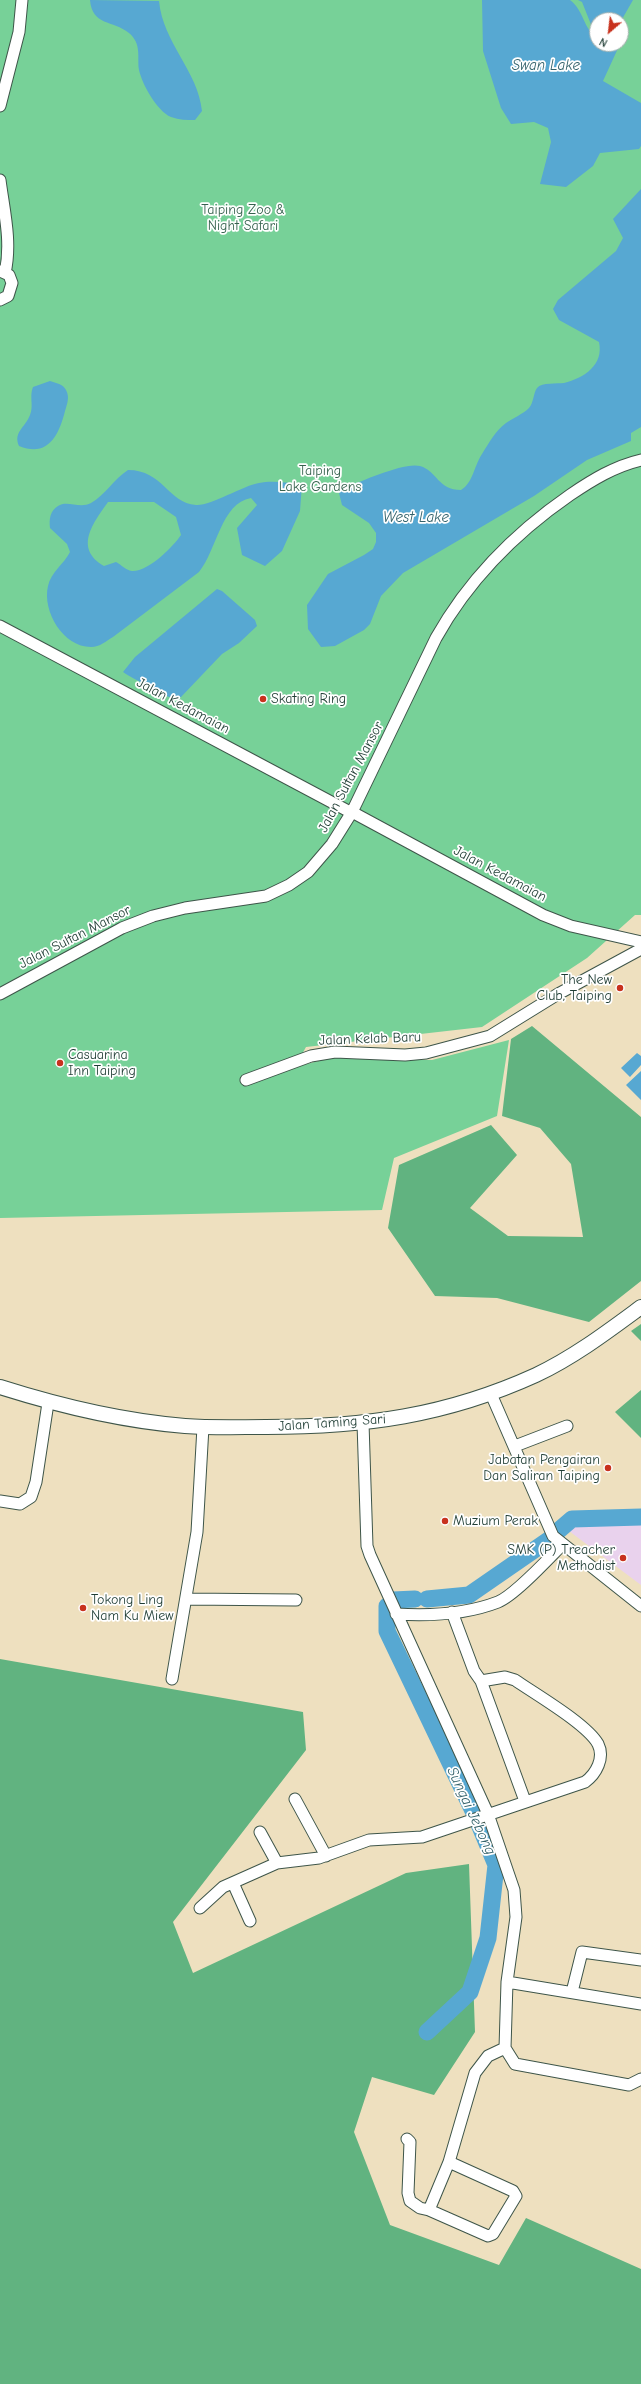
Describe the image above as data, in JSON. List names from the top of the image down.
{
  "streets": {
    "main road": ["Jalan Taming Sari"],
    "street": ["Jalan Kedamaian", "Jalan Sultan Mansor", "Jalan Kelab Baru"]
  },
  "crossings": [
    ["Jalan Kedamaian", "Jalan Sultan Mansor"]
  ],
  "water": ["Swan Lake", "West Lake", "Sungai Jebong"],
  "parks": ["Taiping Zoo & Night Safari", "Taiping Lake Gardens"],
  "places": [
    "Skating Ring",
    "The New Club, Taiping",
    "Casuarina Inn Taiping",
    "Jabatan Pengairan Dan Saliran Taiping",
    "Muzium Perak",
    "SMK (P) Treacher Methodist",
    "Tokong Ling Nam Ku Miew"
  ],
  "north": "bottom left"
}
